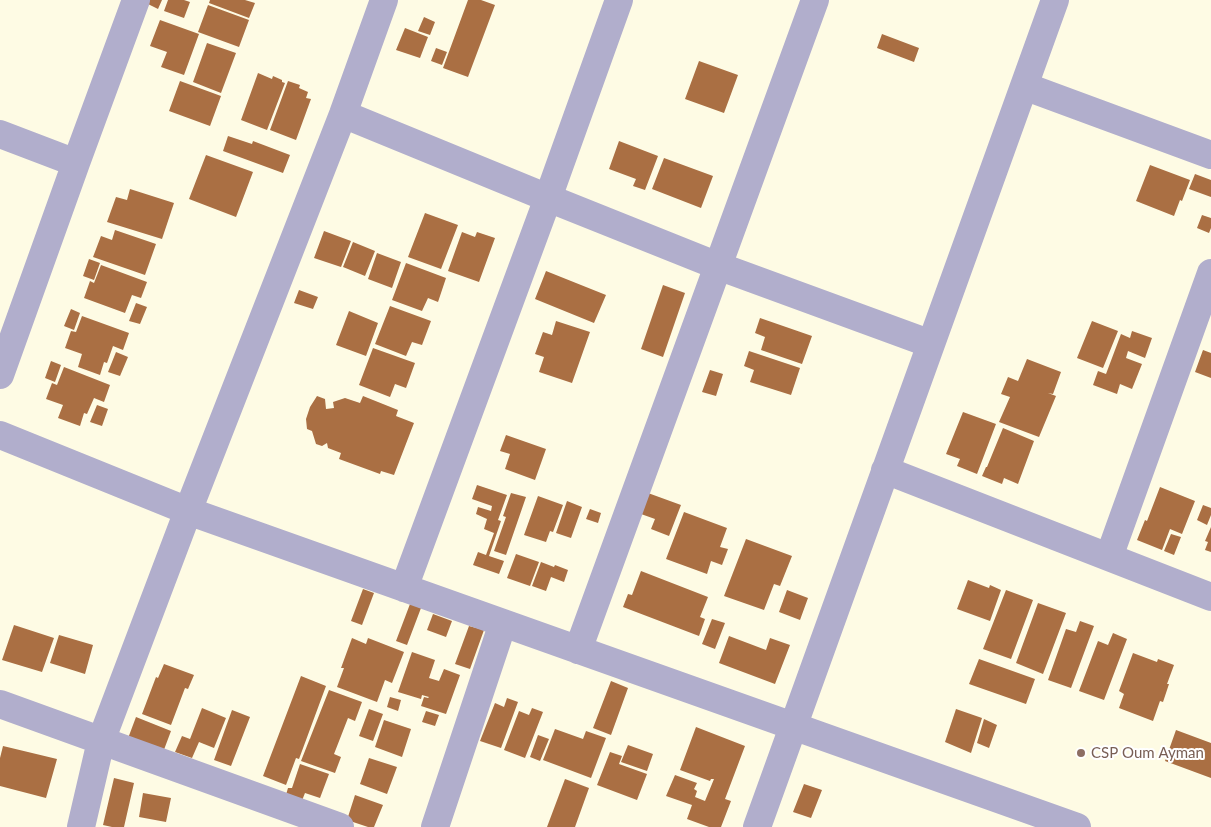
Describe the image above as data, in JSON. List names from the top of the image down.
{
  "places": ["CSP Oum Ayman"]
}
